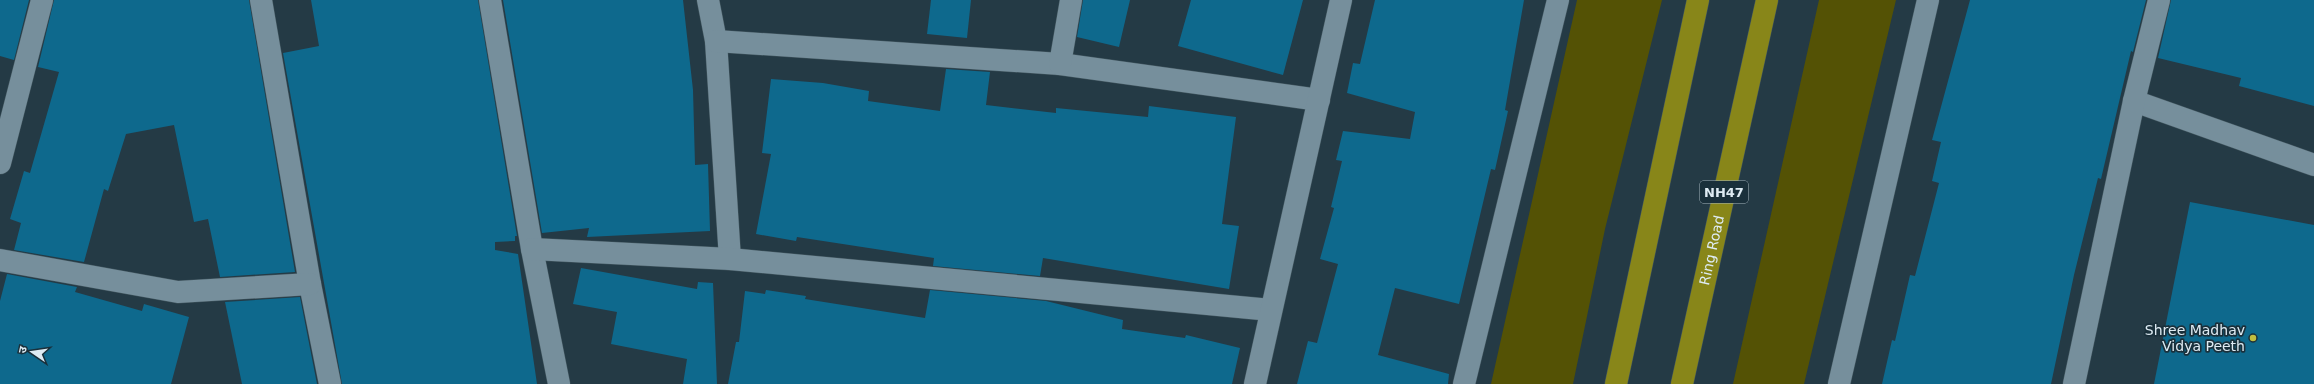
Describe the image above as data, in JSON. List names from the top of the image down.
{
  "streets": {
    "highway": ["NH47", "Ring Road"]
  },
  "places": ["Shree Madhav Vidya Peeth"],
  "north": "left"
}
